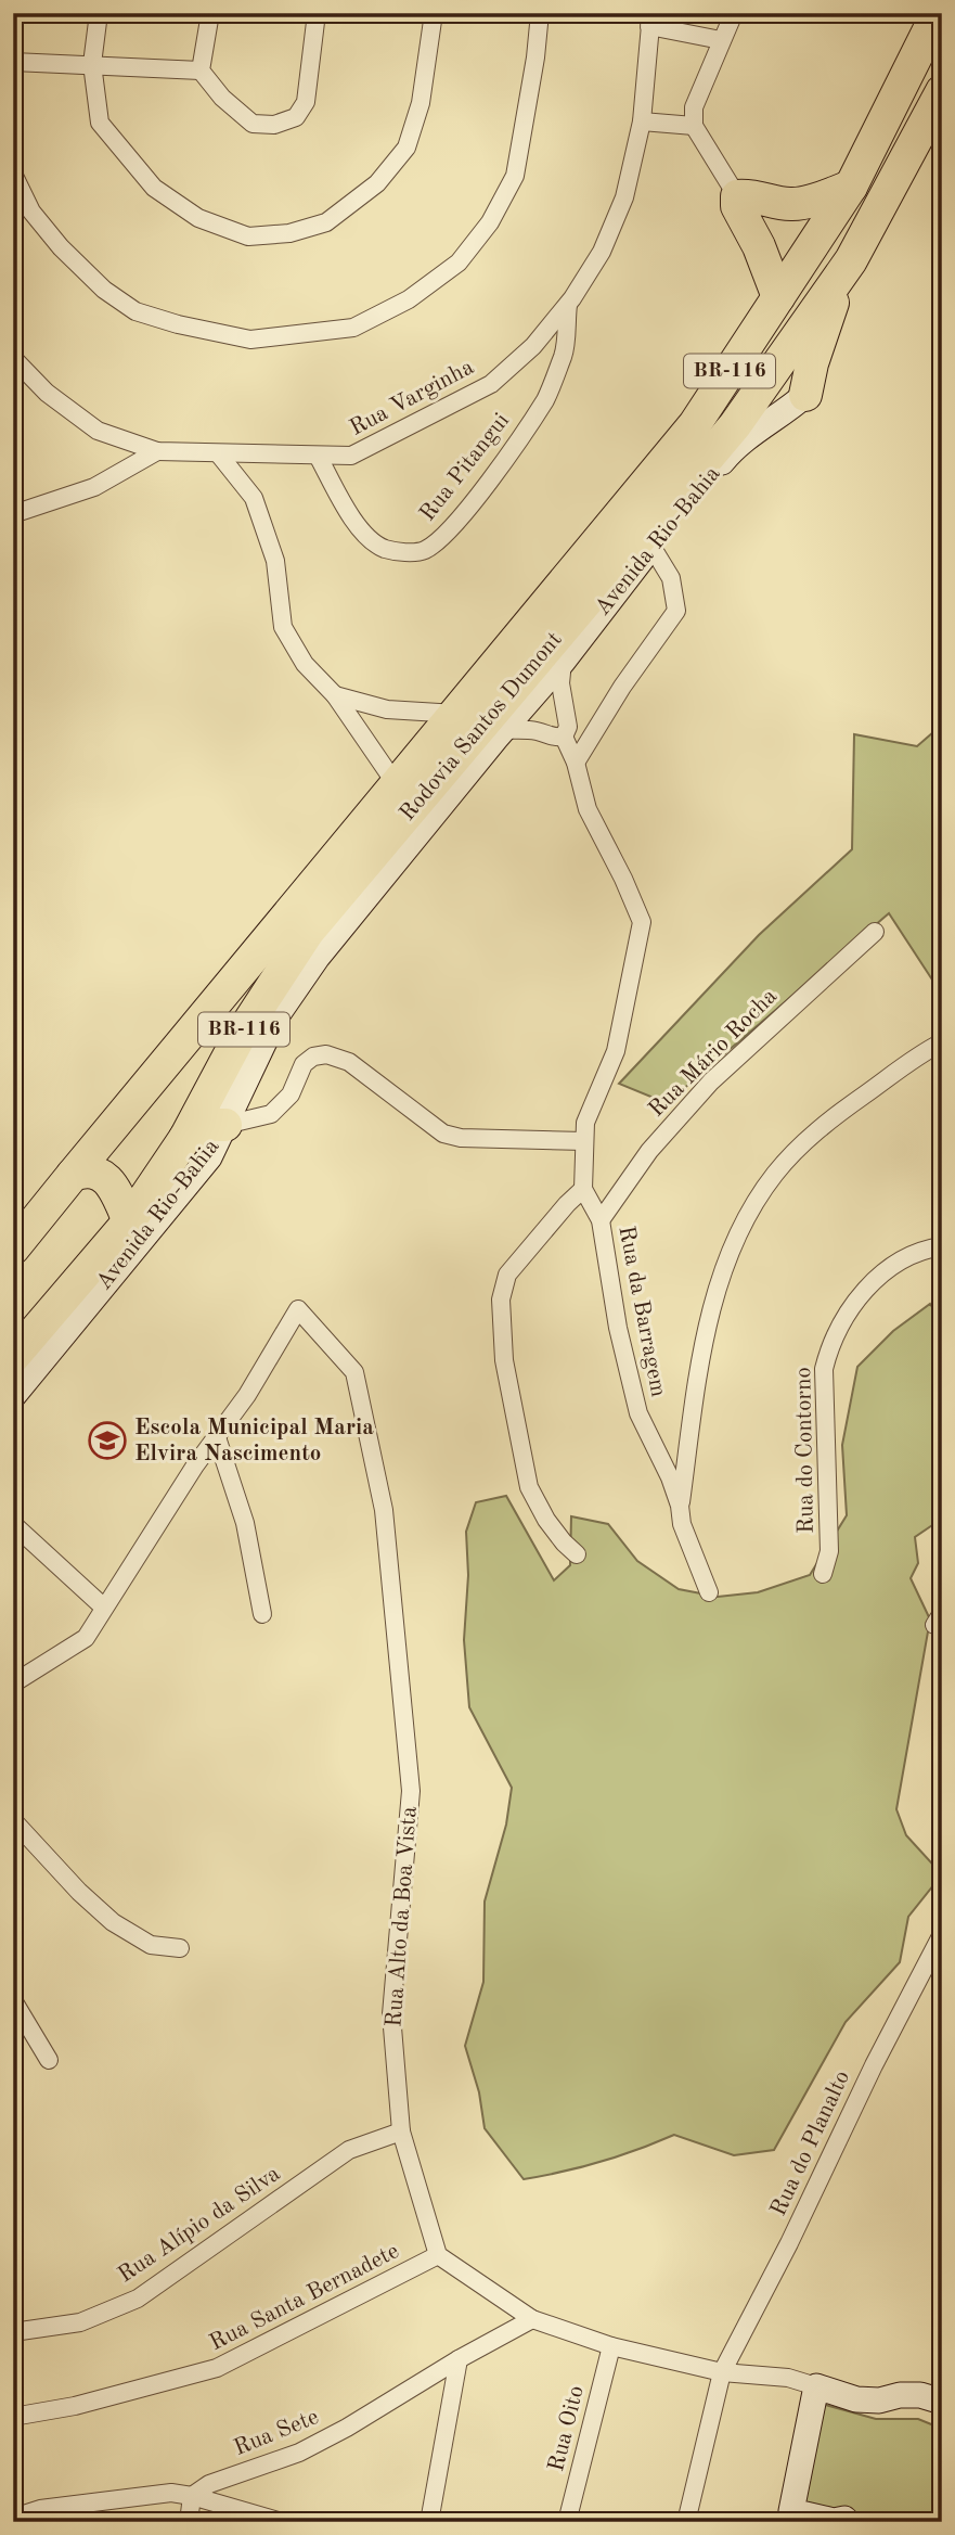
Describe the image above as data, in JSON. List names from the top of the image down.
{
  "streets": {
    "highway": ["BR-116", "Rodovia Santos Dumont"],
    "street": [
      "Rua Varginha",
      "Rua Pitangui",
      "Avenida Rio-Bahia",
      "Rua Mário Rocha",
      "Rua da Barragem",
      "Rua do Contorno",
      "Rua Alto da Boa Vista",
      "Rua do Planalto",
      "Rua Alípio da Silva",
      "Rua Santa Bernadete",
      "Rua Oito",
      "Rua Sete"
    ]
  },
  "crossings": [
    ["Rua Varginha", "Rua Pitangui"],
    ["Avenida Rio-Bahia", "Rodovia Santos Dumont"],
    ["Rua Mário Rocha", "Rua da Barragem"],
    ["Rua Alto da Boa Vista", "Rua Alípio da Silva"],
    ["Rua Alto da Boa Vista", "Rua Santa Bernadete"]
  ],
  "places": {
    "school or university": ["Escola Municipal Maria Elvira Nascimento"]
  }
}
